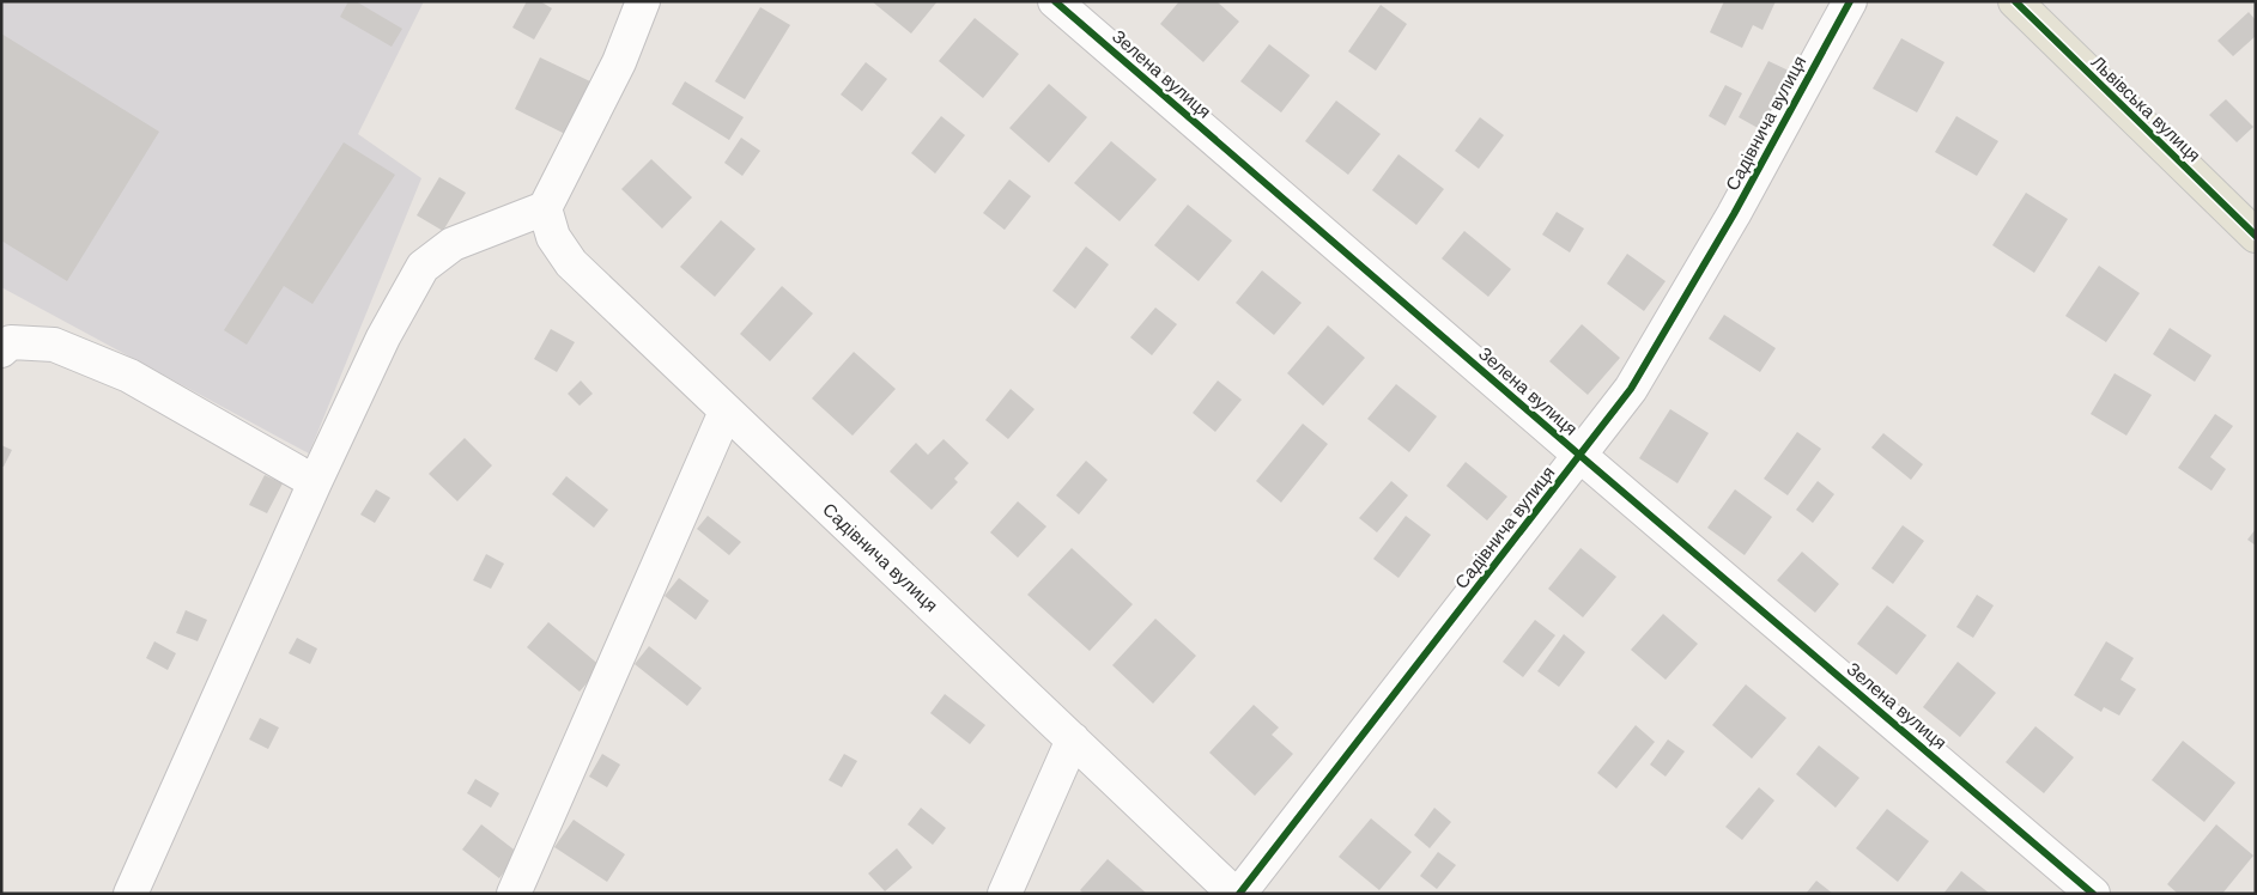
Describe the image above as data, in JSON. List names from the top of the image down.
{
  "streets": {
    "main road": ["Львівська вулиця"],
    "street": ["Зелена вулиця", "Садівнича вулиця"]
  },
  "crossings": [
    ["Зелена вулиця", "Садівнича вулиця"]
  ]
}
